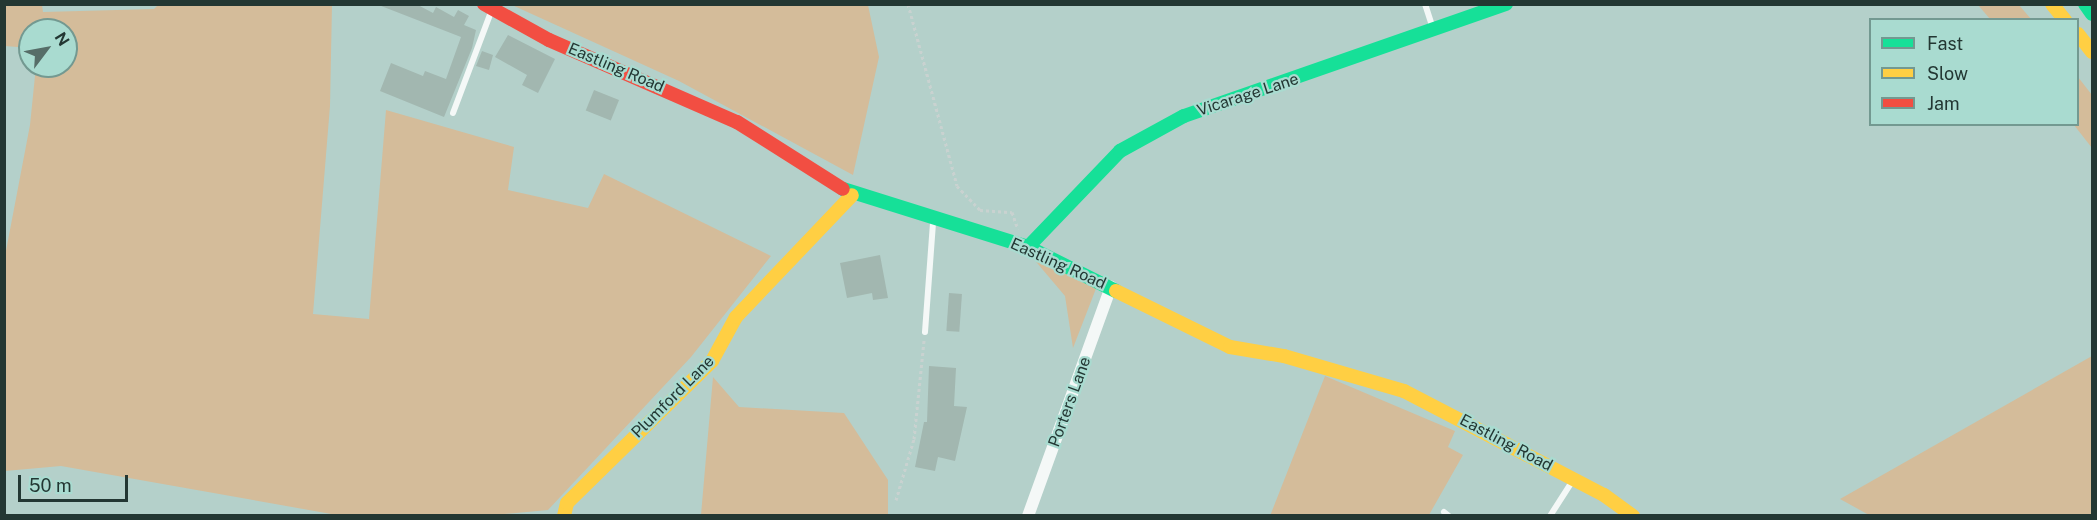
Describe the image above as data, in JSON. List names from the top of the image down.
{
  "streets": {
    "main road": ["Eastling Road", "Vicarage Lane", "Plumford Lane"],
    "street": ["Porters Lane"]
  },
  "crossings": [
    ["Eastling Road", "Vicarage Lane"],
    ["Eastling Road", "Plumford Lane"],
    ["Eastling Road", "Porters Lane"]
  ],
  "legend": ["Fast", "Slow", "Jam"],
  "scale_bar": "50 m",
  "north": "top right"
}
